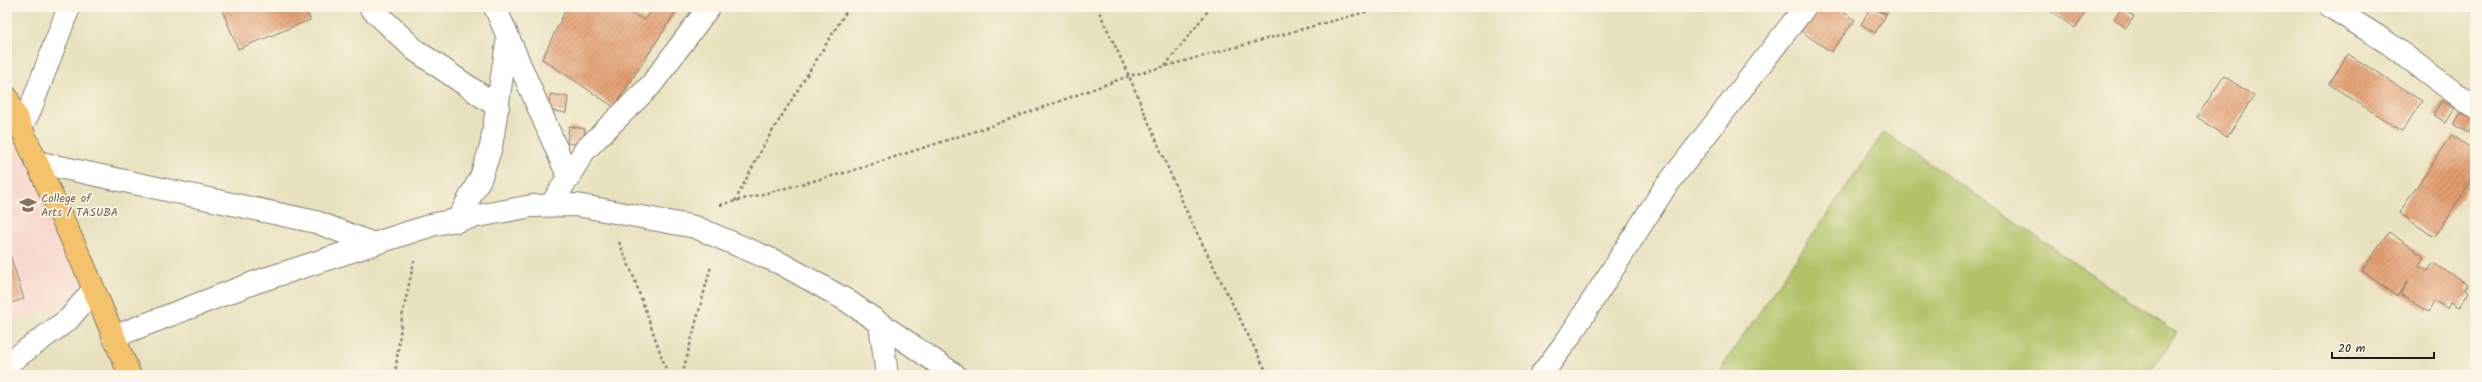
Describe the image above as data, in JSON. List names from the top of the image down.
{
  "places": {
    "school or university": ["College of Arts / TASUBA"]
  },
  "scale_bar": "20 m"
}
